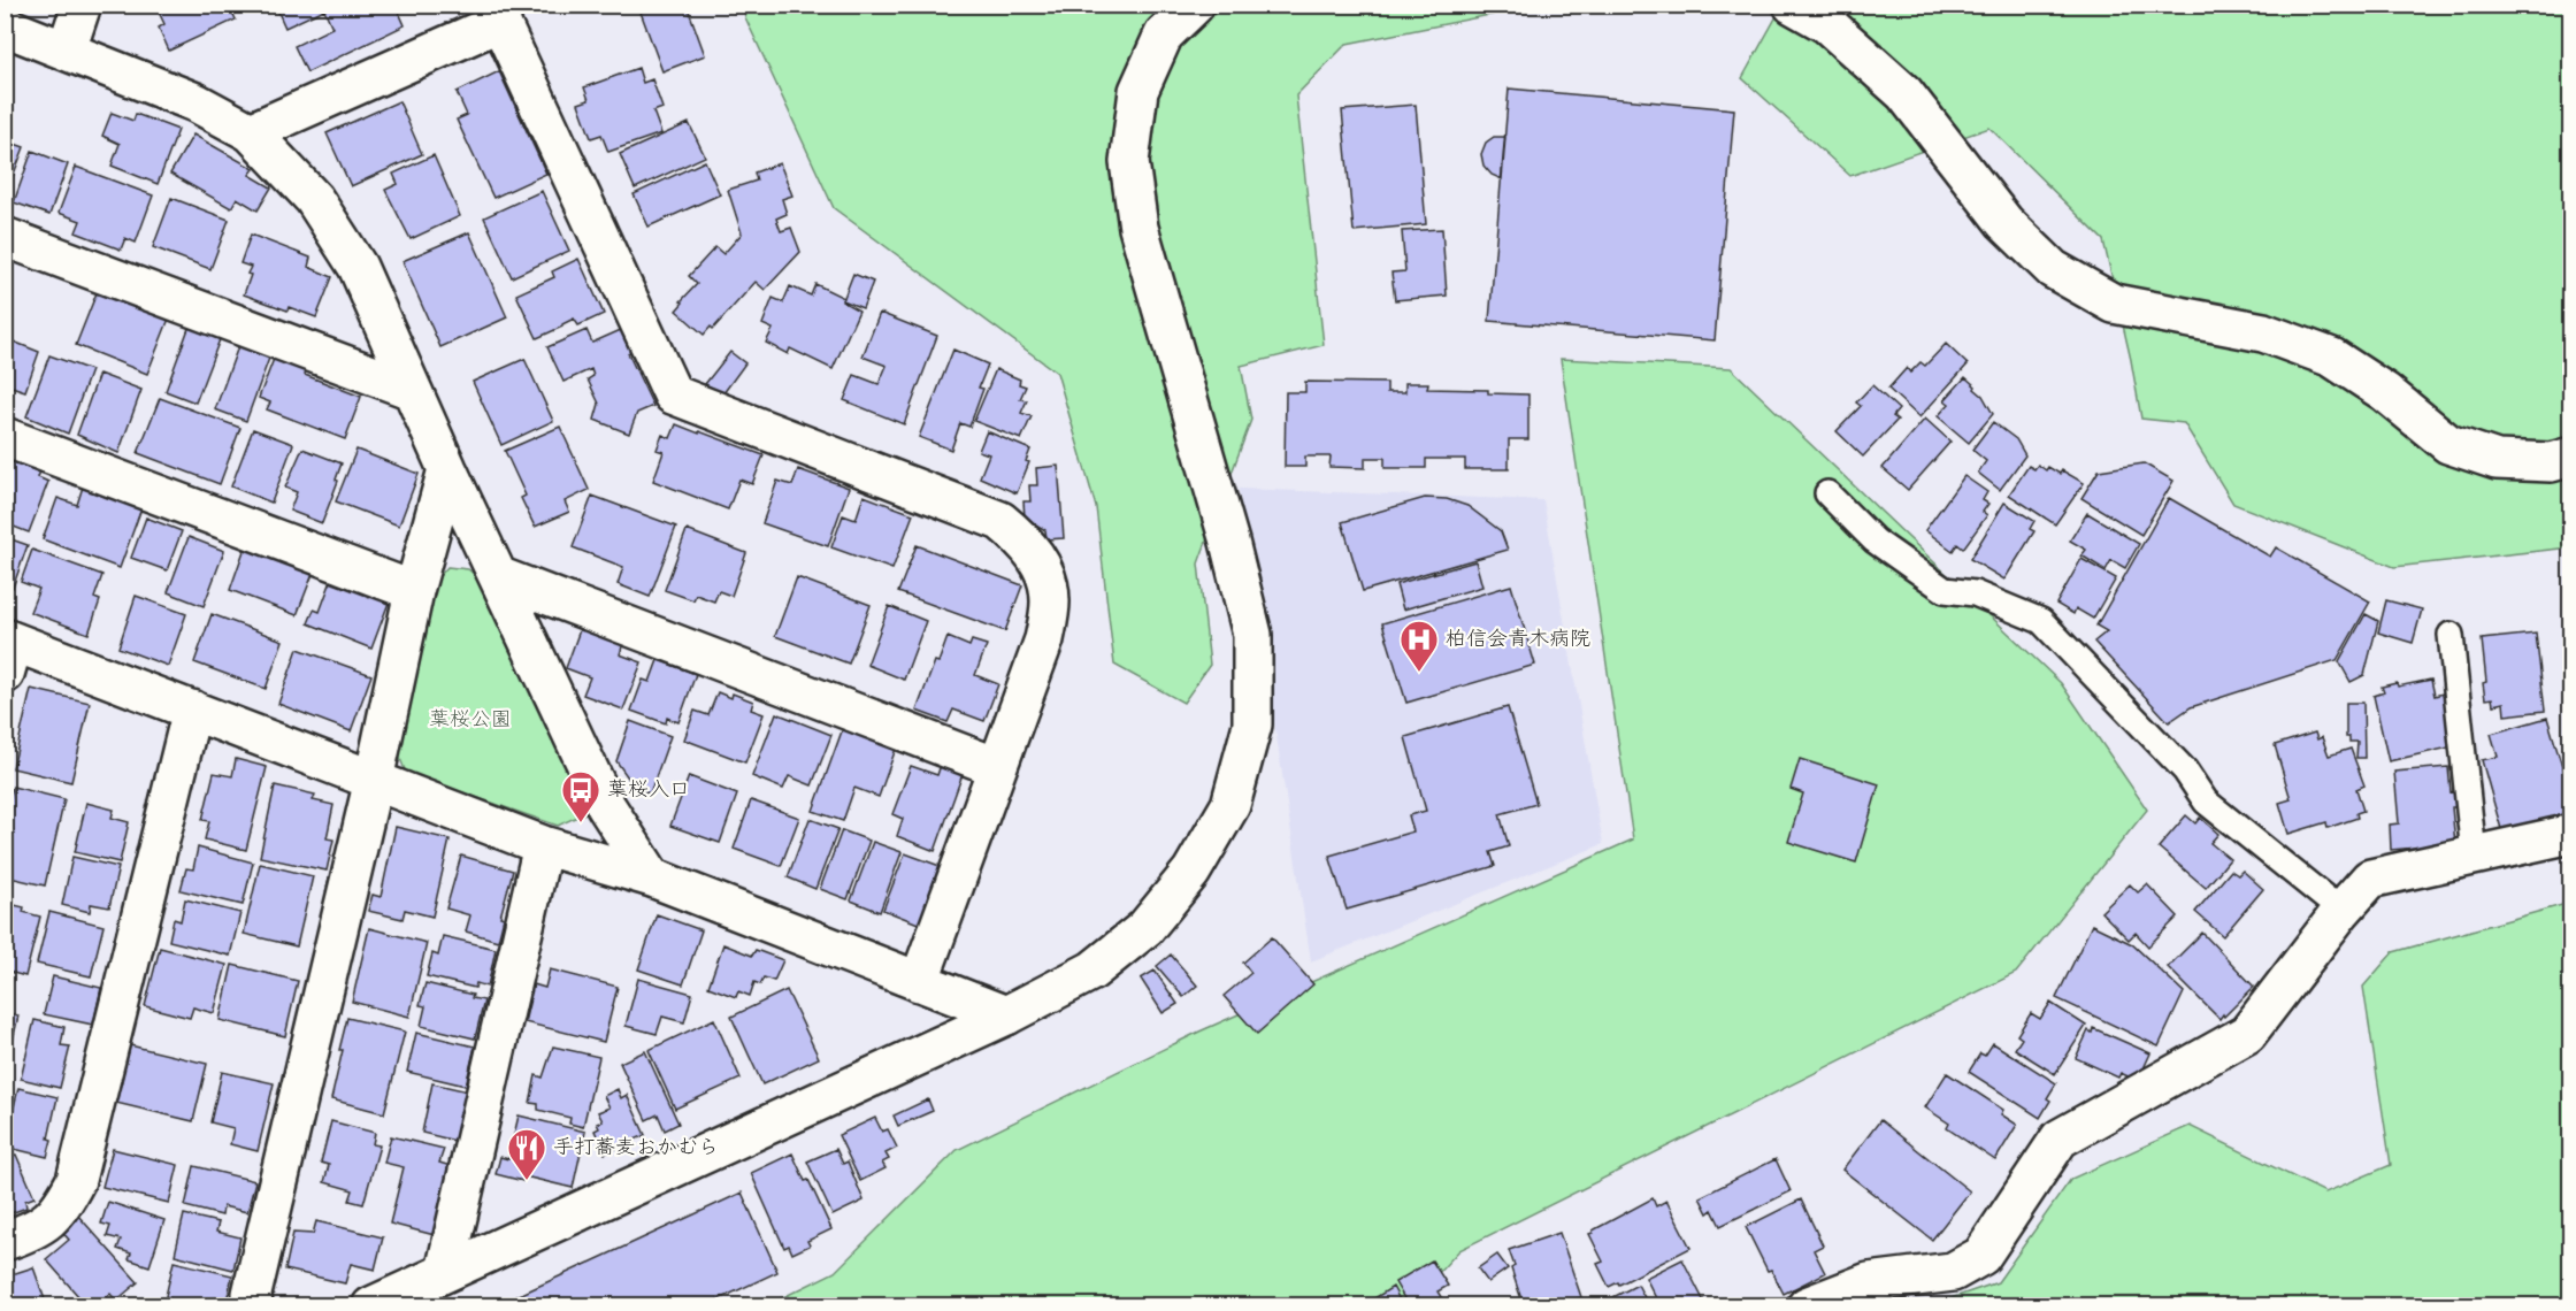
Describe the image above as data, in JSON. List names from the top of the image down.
{
  "parks": ["葉桜公園"],
  "places": {
    "hospital": ["柏信会青木病院"],
    "bus stop": ["葉桜入口"],
    "restaurant": ["手打蕎麦おかむら"]
  }
}
